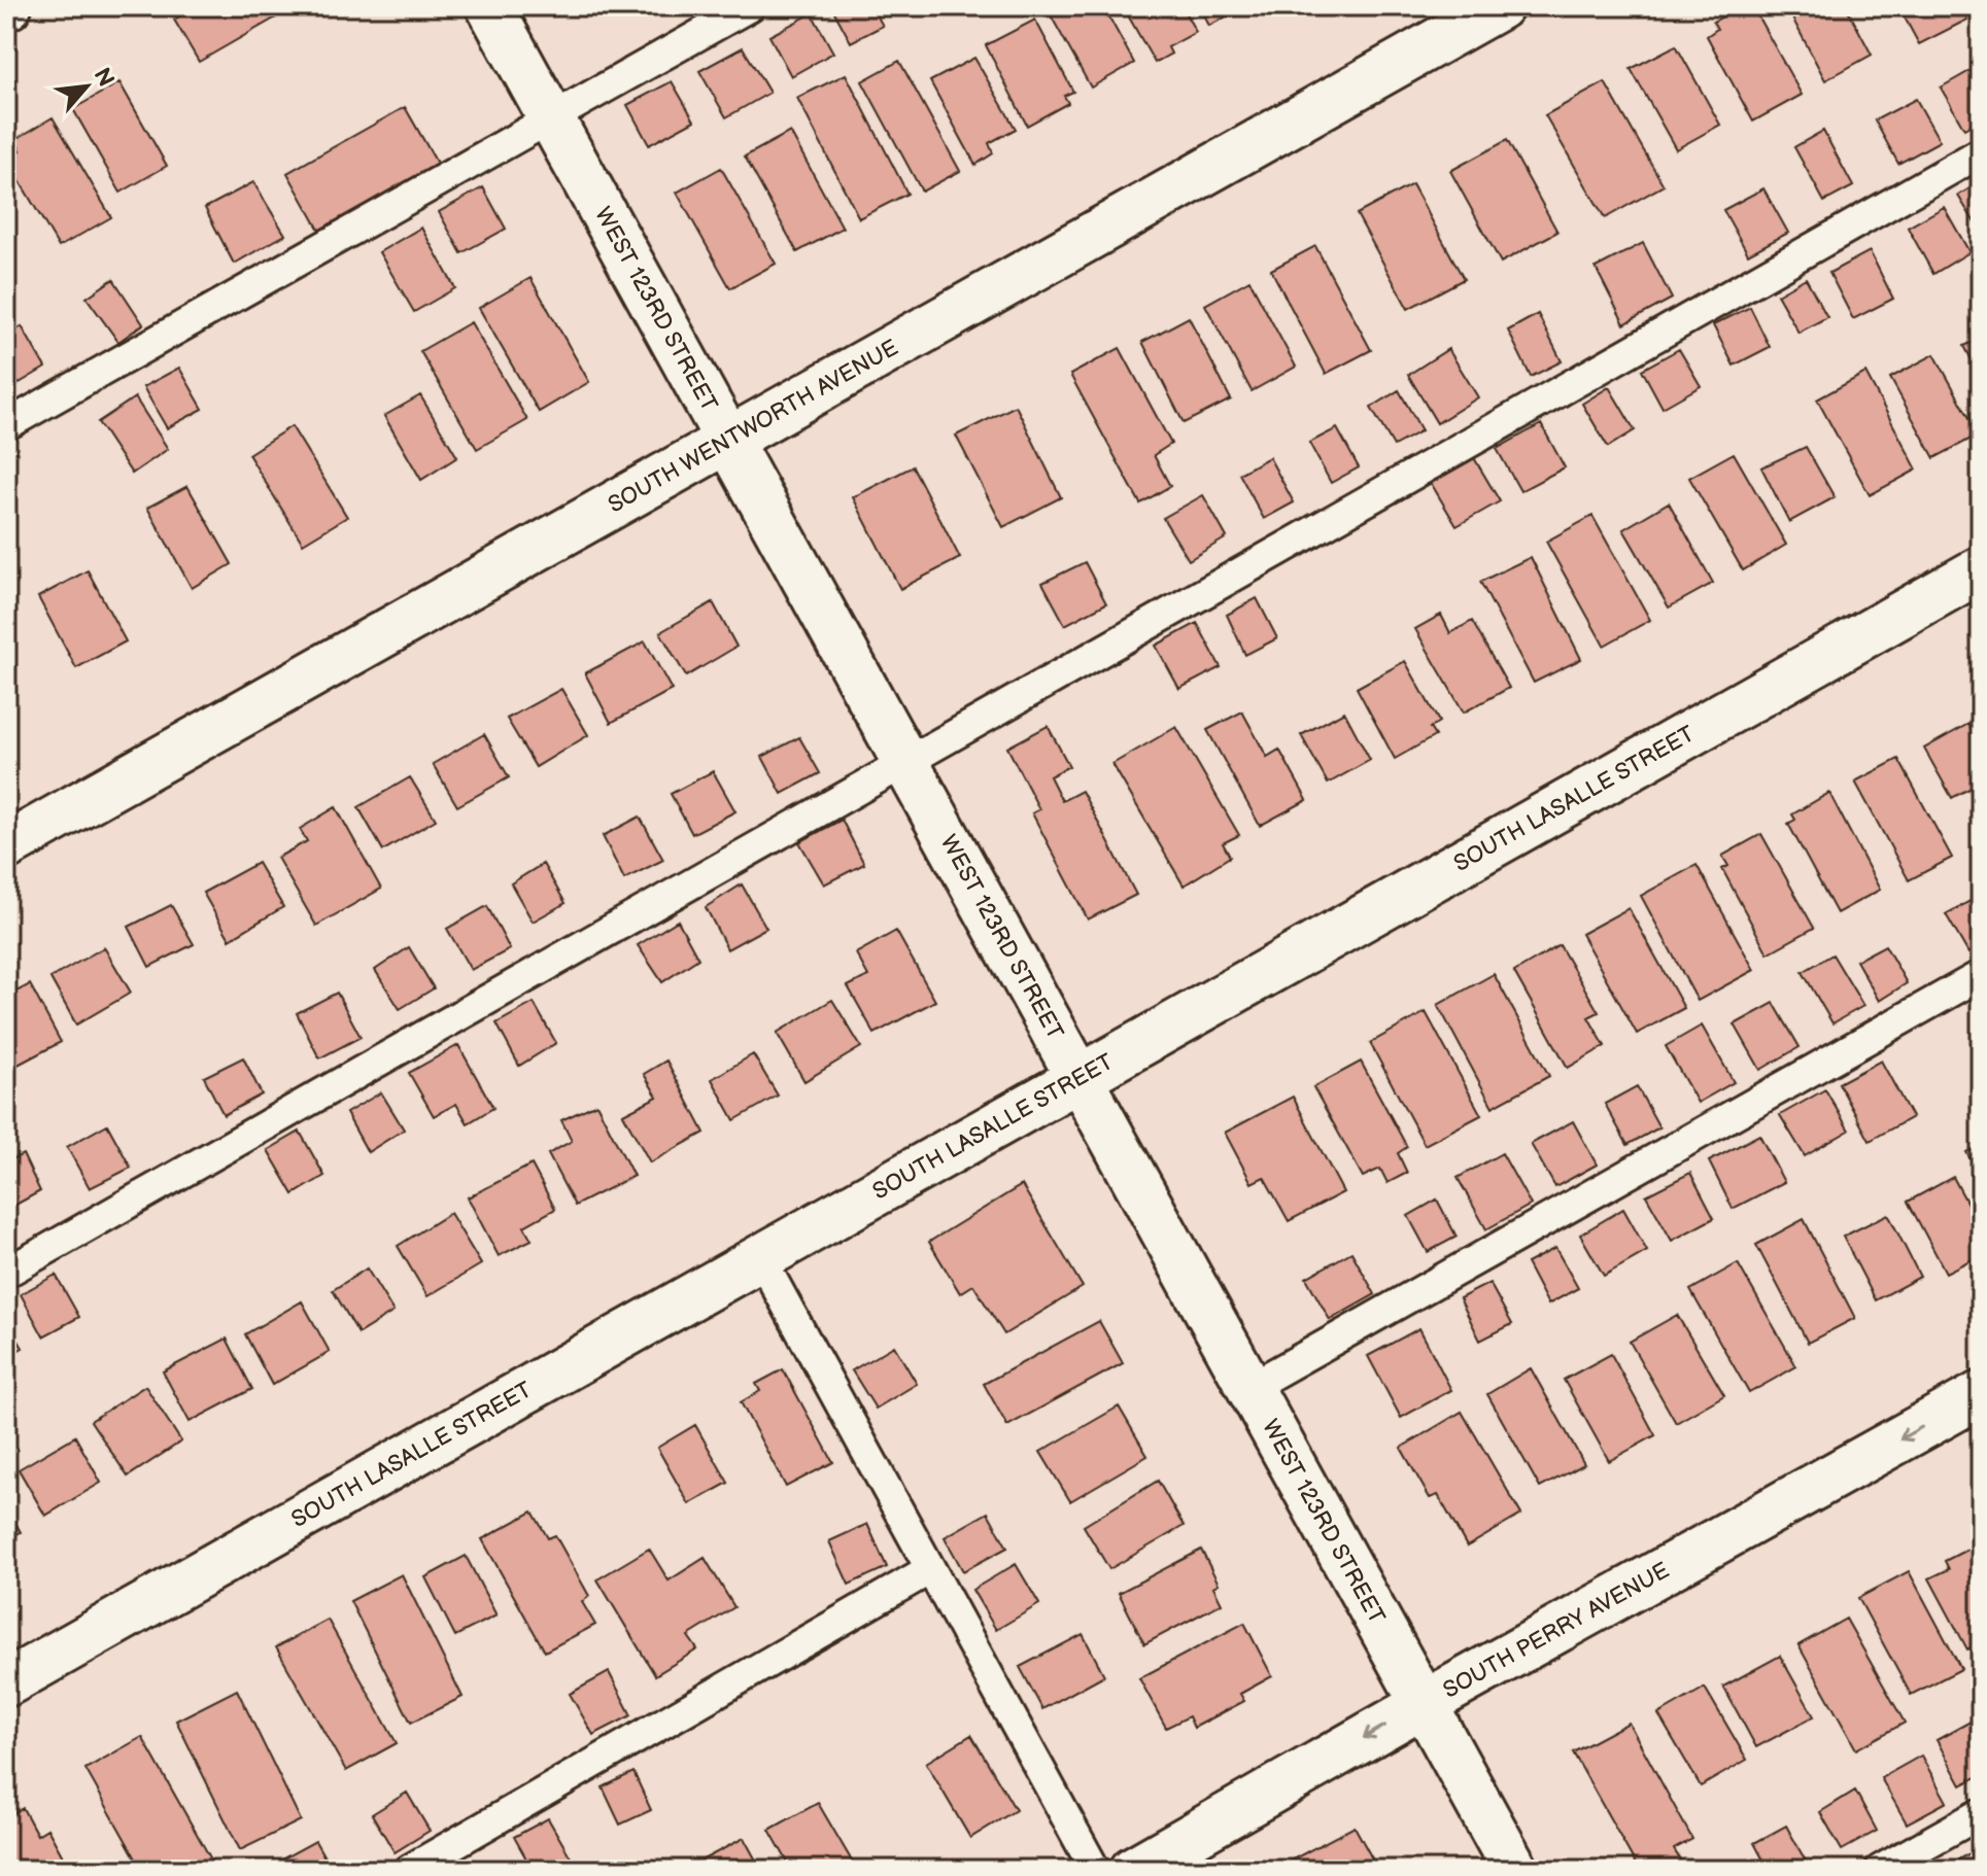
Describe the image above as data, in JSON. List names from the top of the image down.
{
  "streets": {
    "street": [
      "WEST 123RD STREET",
      "SOUTH WENTWORTH AVENUE",
      "SOUTH LASALLE STREET",
      "SOUTH PERRY AVENUE"
    ]
  },
  "crossings": [
    ["WEST 123RD STREET", "SOUTH WENTWORTH AVENUE"],
    ["WEST 123RD STREET", "SOUTH LASALLE STREET"],
    ["WEST 123RD STREET", "SOUTH PERRY AVENUE"]
  ],
  "one_way": ["SOUTH PERRY AVENUE"],
  "north": "top right"
}
